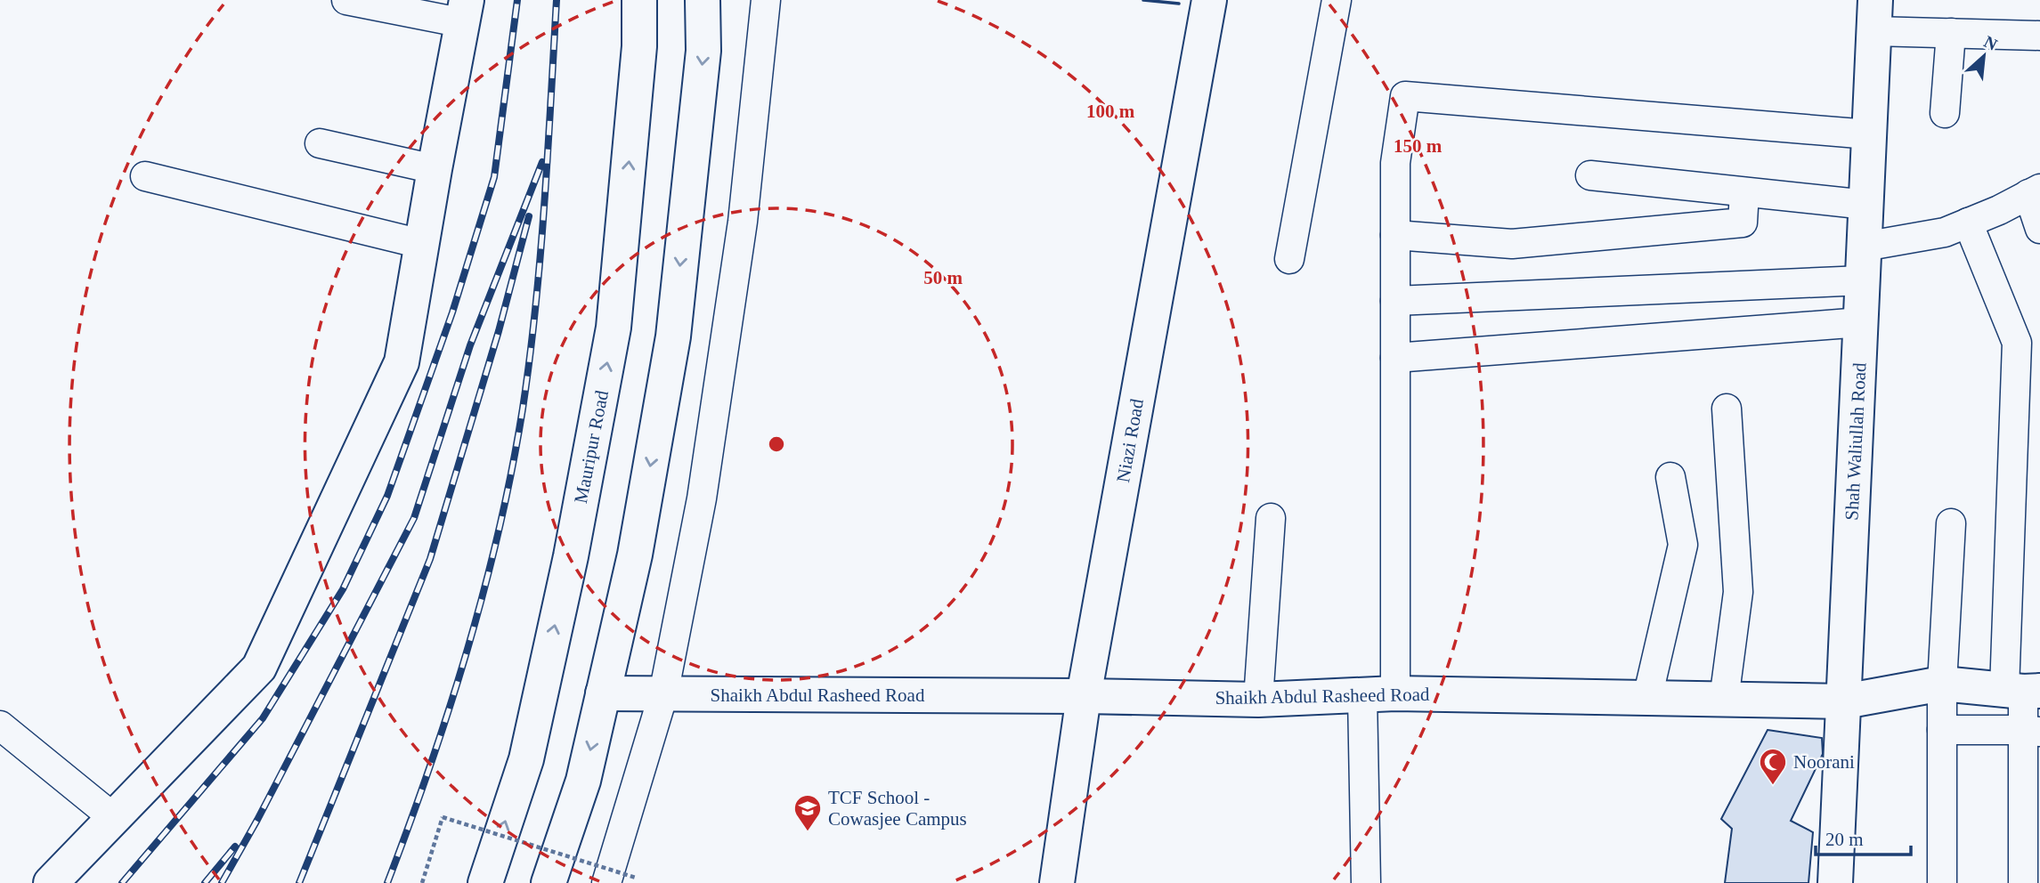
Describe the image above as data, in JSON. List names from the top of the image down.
{
  "streets": {
    "main road": [
      "Niazi Road",
      "Shah Waliullah Road",
      "Mauripur Road",
      "Shaikh Abdul Rasheed Road"
    ]
  },
  "crossings": [
    ["Niazi Road", "Shaikh Abdul Rasheed Road"],
    ["Shah Waliullah Road", "Shaikh Abdul Rasheed Road"]
  ],
  "places": {
    "mosque": ["Noorani"],
    "school or university": ["TCF School - Cowasjee Campus"]
  },
  "scale_bar": "20 m",
  "north": "top right",
  "rings": ["100 m", "150 m", "50 m"]
}
